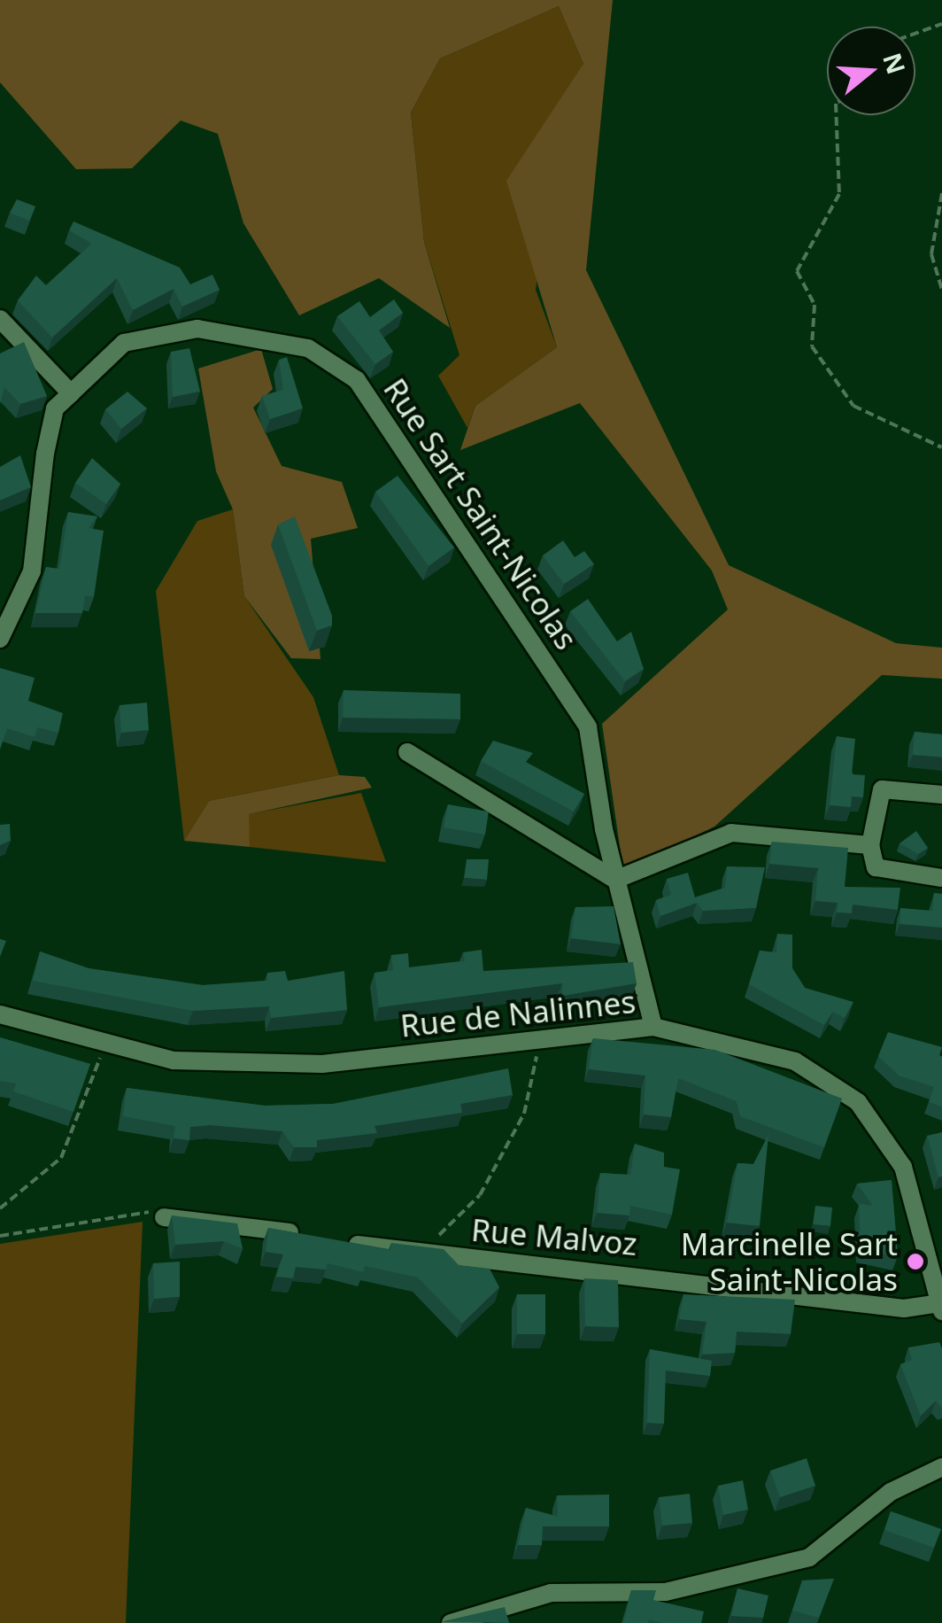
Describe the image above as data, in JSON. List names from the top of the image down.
{
  "streets": {
    "street": ["Rue Sart Saint-Nicolas", "Rue de Nalinnes", "Rue Malvoz"]
  },
  "crossings": [
    ["Rue Sart Saint-Nicolas", "Rue de Nalinnes"],
    ["Rue de Nalinnes", "Rue Malvoz"]
  ],
  "places": ["Marcinelle Sart Saint-Nicolas"],
  "north": "right"
}
